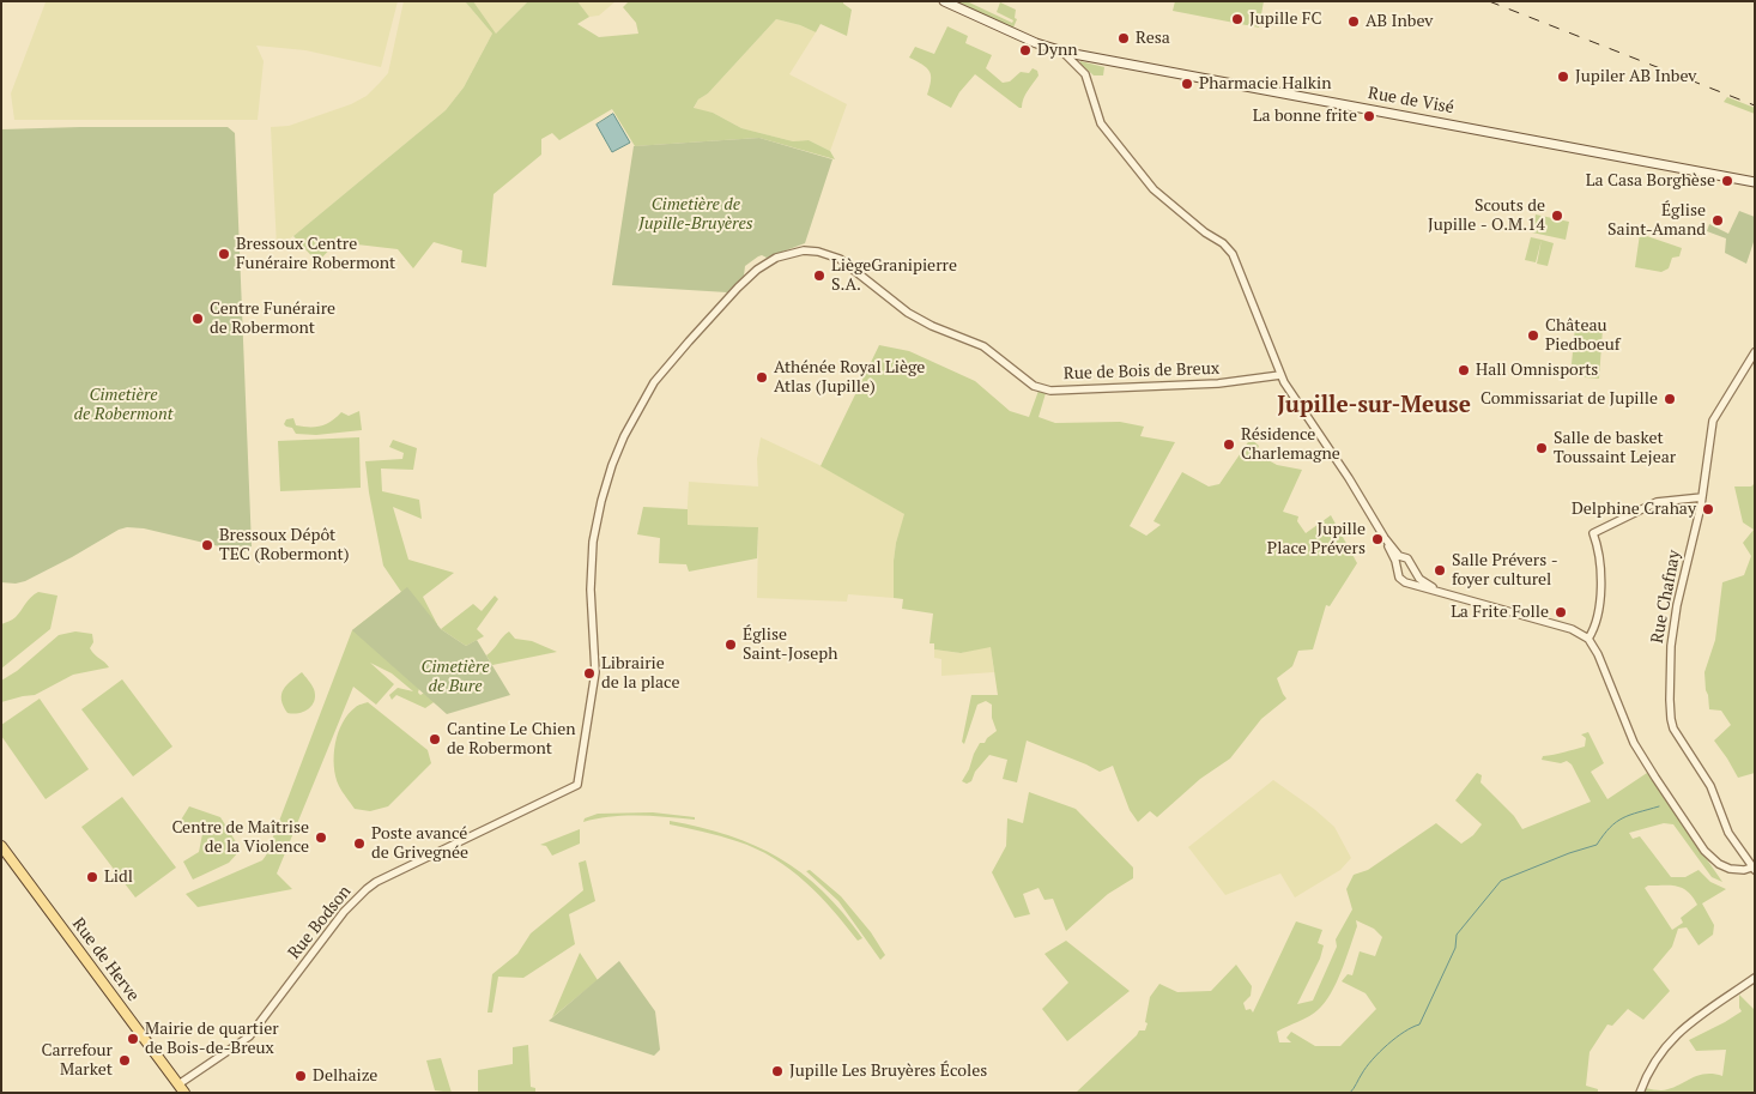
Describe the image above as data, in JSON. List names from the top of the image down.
{
  "streets": {
    "main road": ["Rue de Visé", "Rue de Herve"],
    "street": ["Rue de Bois de Breux", "Rue Chafnay", "Rue Bodson"]
  },
  "crossings": [
    ["Rue de Bois de Breux", "Rue Bodson"],
    ["Rue Bodson", "Rue de Herve"]
  ],
  "districts": ["Jupille-sur-Meuse"],
  "parks": ["Cimetière de Jupille-Bruyères", "Cimetière de Robermont", "Cimetière de Bure"],
  "places": [
    "Jupille FC",
    "AB Inbev",
    "Resa",
    "Dynn",
    "Jupiler AB Inbev",
    "Pharmacie Halkin",
    "La bonne frite",
    "La Casa Borghèse",
    "Scouts de Jupille - O.M.14",
    "Église Saint-Amand",
    "Bressoux Centre Funéraire Robermont",
    "LiègeGranipierre S.A.",
    "Centre Funéraire de Robermont",
    "Château Piedboeuf",
    "Hall Omnisports",
    "Athénée Royal Liège Atlas (Jupille)",
    "Commissariat de Jupille",
    "Résidence Charlemagne",
    "Salle de basket Toussaint Lejear",
    "Delphine Crahay",
    "Jupille Place Prévers",
    "Bressoux Dépôt TEC (Robermont)",
    "Salle Prévers - foyer culturel",
    "La Frite Folle",
    "Église Saint-Joseph",
    "Librairie de la place",
    "Cantine Le Chien de Robermont",
    "Centre de Maîtrise de la Violence",
    "Poste avancé de Grivegnée",
    "Lidl",
    "Mairie de quartier de Bois-de-Breux",
    "Carrefour Market",
    "Jupille Les Bruyères Écoles",
    "Delhaize"
  ]
}
